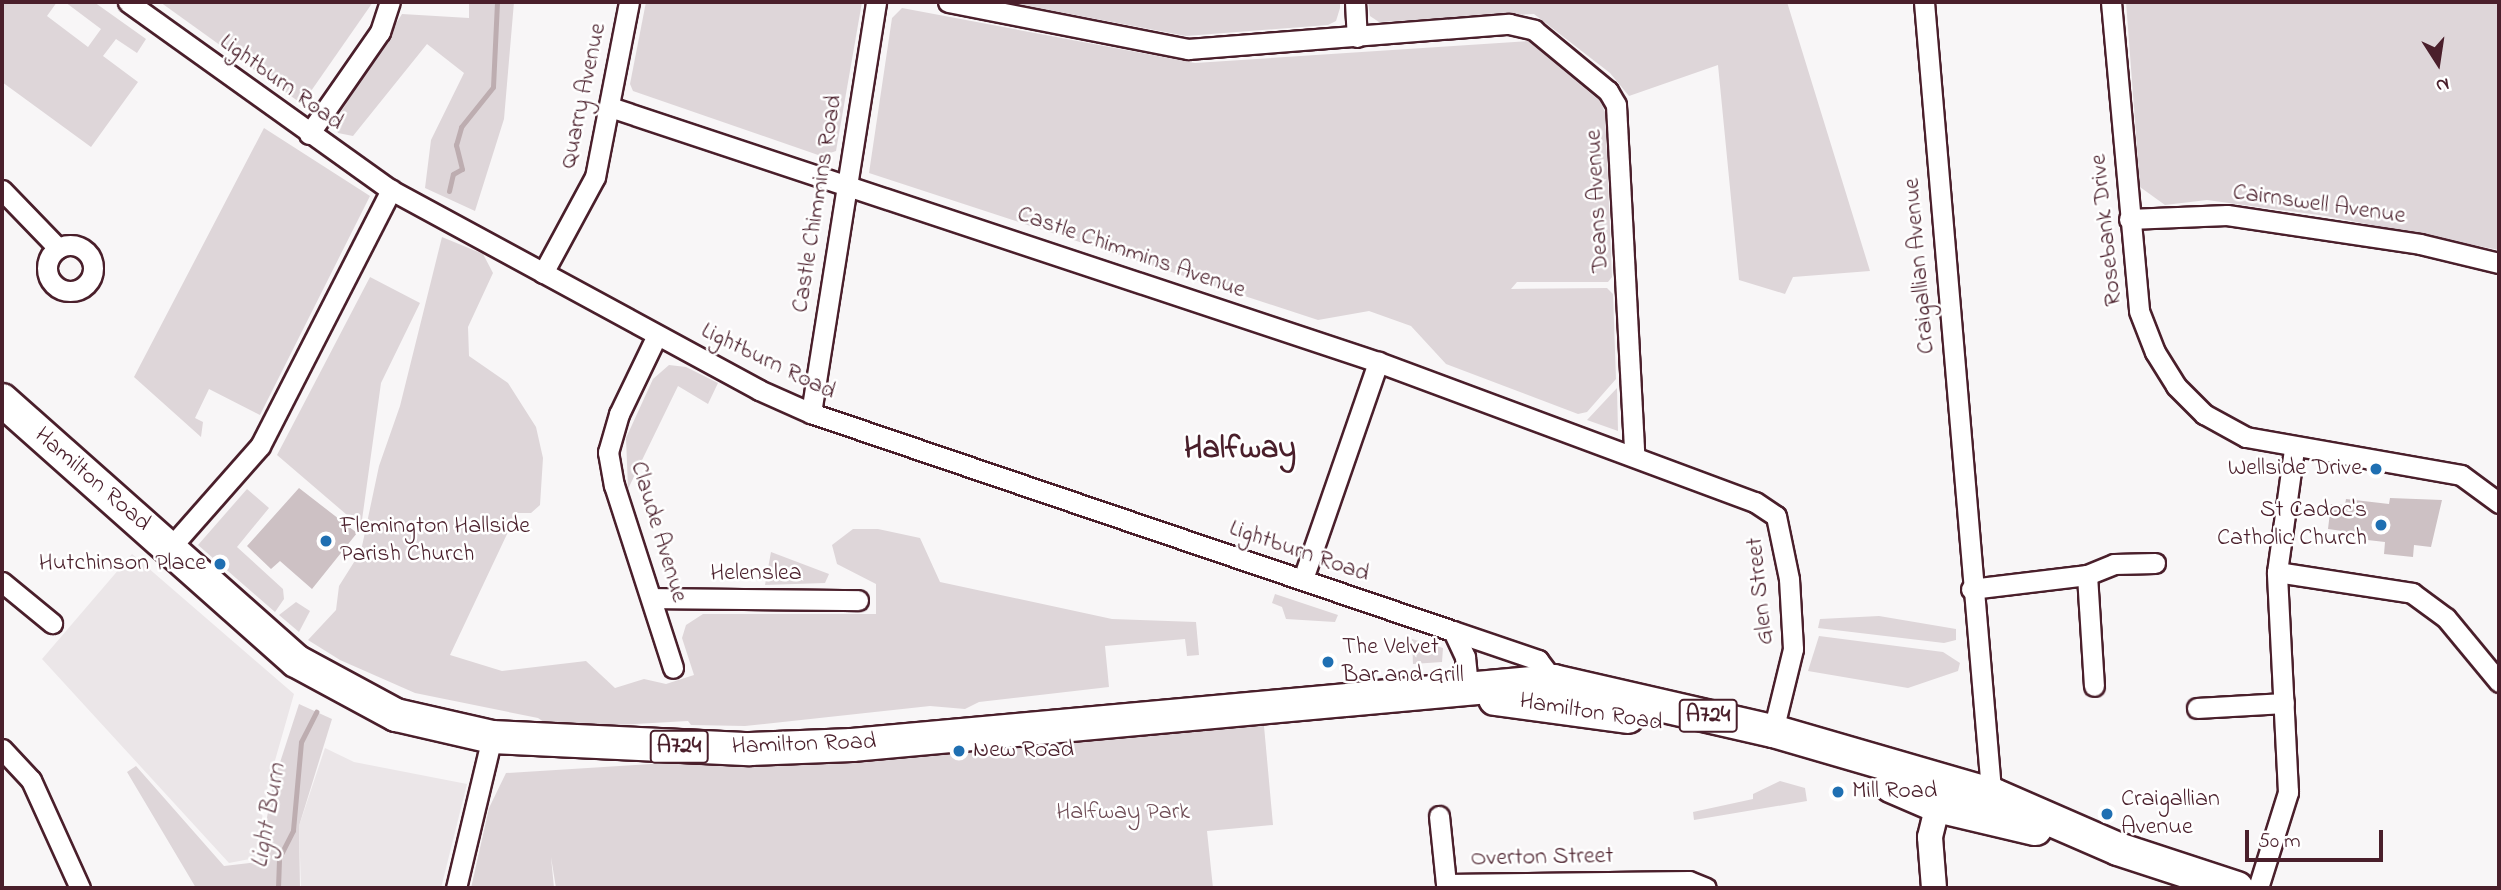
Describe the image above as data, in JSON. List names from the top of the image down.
{
  "streets": {
    "main road": ["Hamilton Road", "A724"],
    "street": [
      "Lightburn Road",
      "Quarry Avenue",
      "Deans Avenue",
      "Castle Chimmins Road",
      "Cairnswell Avenue",
      "Rosebank Drive",
      "Castle Chimmins Avenue",
      "Craigallian Avenue",
      "Claude Avenue",
      "Helenslea",
      "Glen Street",
      "Overton Street"
    ]
  },
  "crossings": [
    ["Lightburn Road", "Quarry Avenue"],
    ["Lightburn Road", "Castle Chimmins Road"],
    ["Lightburn Road", "Hamilton Road"],
    ["Lightburn Road", "Claude Avenue"],
    ["Quarry Avenue", "Castle Chimmins Avenue"],
    ["Deans Avenue", "Castle Chimmins Avenue"],
    ["Deans Avenue", "Glen Street"],
    ["Castle Chimmins Road", "Castle Chimmins Avenue"],
    ["Cairnswell Avenue", "Rosebank Drive"],
    ["Castle Chimmins Avenue", "Glen Street"],
    ["Craigallian Avenue", "Hamilton Road"],
    ["Hamilton Road", "Glen Street"],
    ["Claude Avenue", "Helenslea"]
  ],
  "districts": ["Halfway"],
  "water": ["Light Burn"],
  "parks": ["Halfway Park"],
  "places": [
    "Wellside Drive",
    "St Cadoc's Catholic Church",
    "Flemington Hallside Parish Church",
    "Hutchinson Place",
    "The Velvet Bar and Grill",
    "New Road",
    "Mill Road",
    "Craigallian Avenue"
  ],
  "scale_bar": "50 m",
  "north": "bottom"
}
